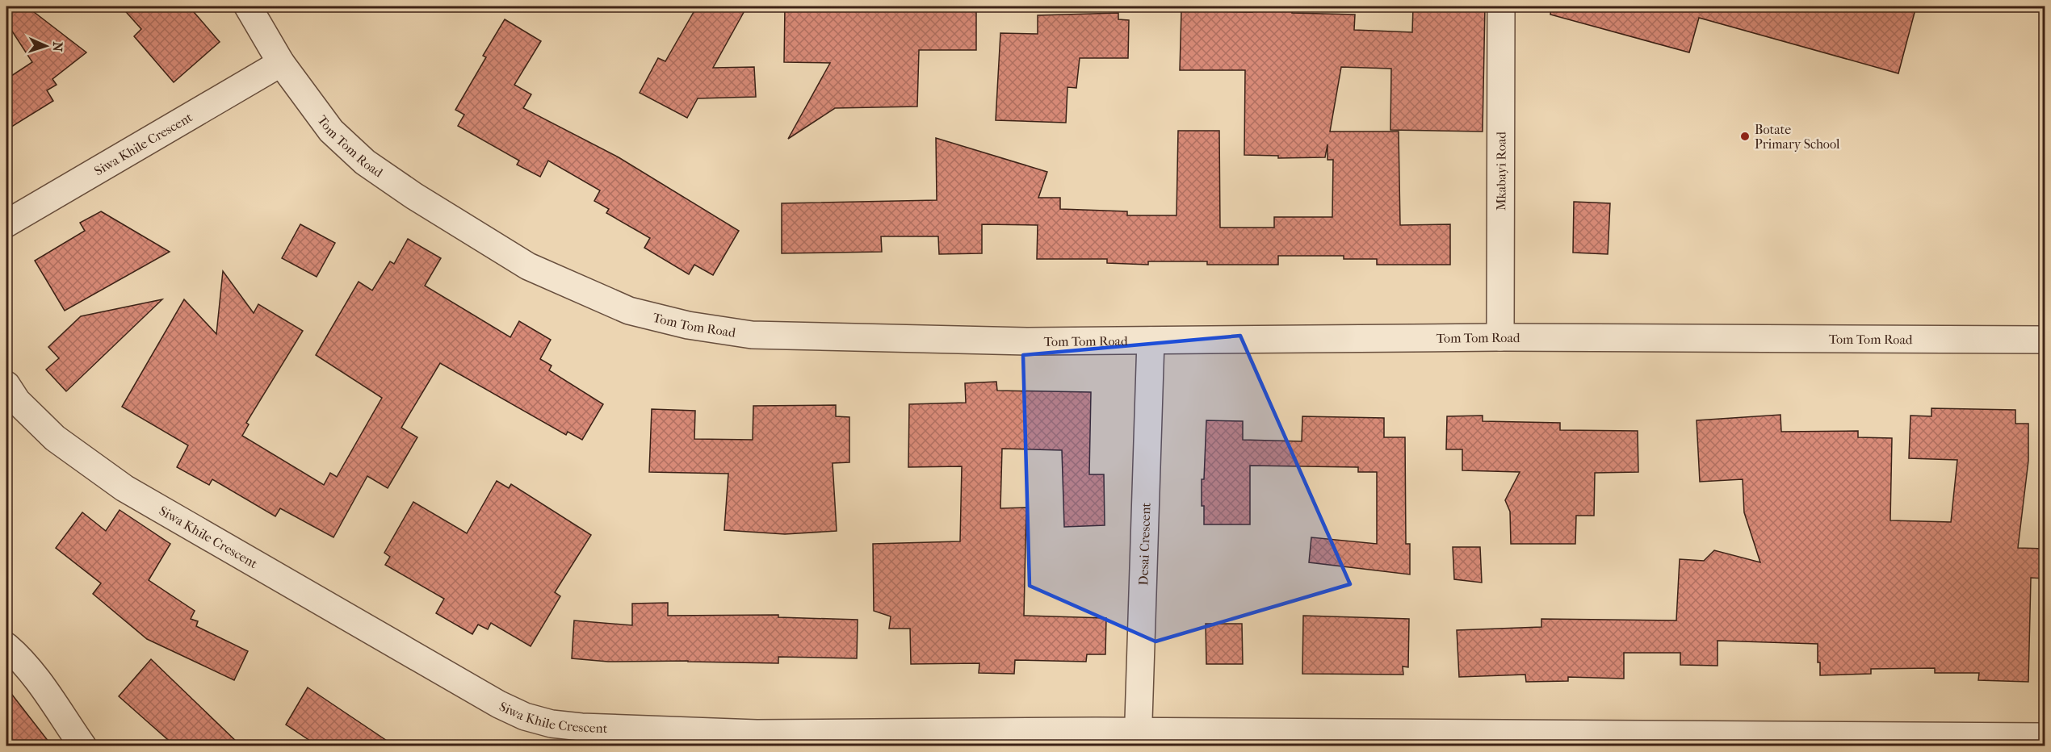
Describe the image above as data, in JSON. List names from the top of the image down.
{
  "streets": {
    "street": [
      "Siwa Khile Crescent",
      "Tom Tom Road",
      "Mkabayi Road",
      "Desai Crescent"
    ]
  },
  "crossings": [
    ["Siwa Khile Crescent", "Tom Tom Road"],
    ["Siwa Khile Crescent", "Desai Crescent"],
    ["Tom Tom Road", "Mkabayi Road"],
    ["Tom Tom Road", "Desai Crescent"]
  ],
  "places": ["Botate Primary School"],
  "north": "right"
}
